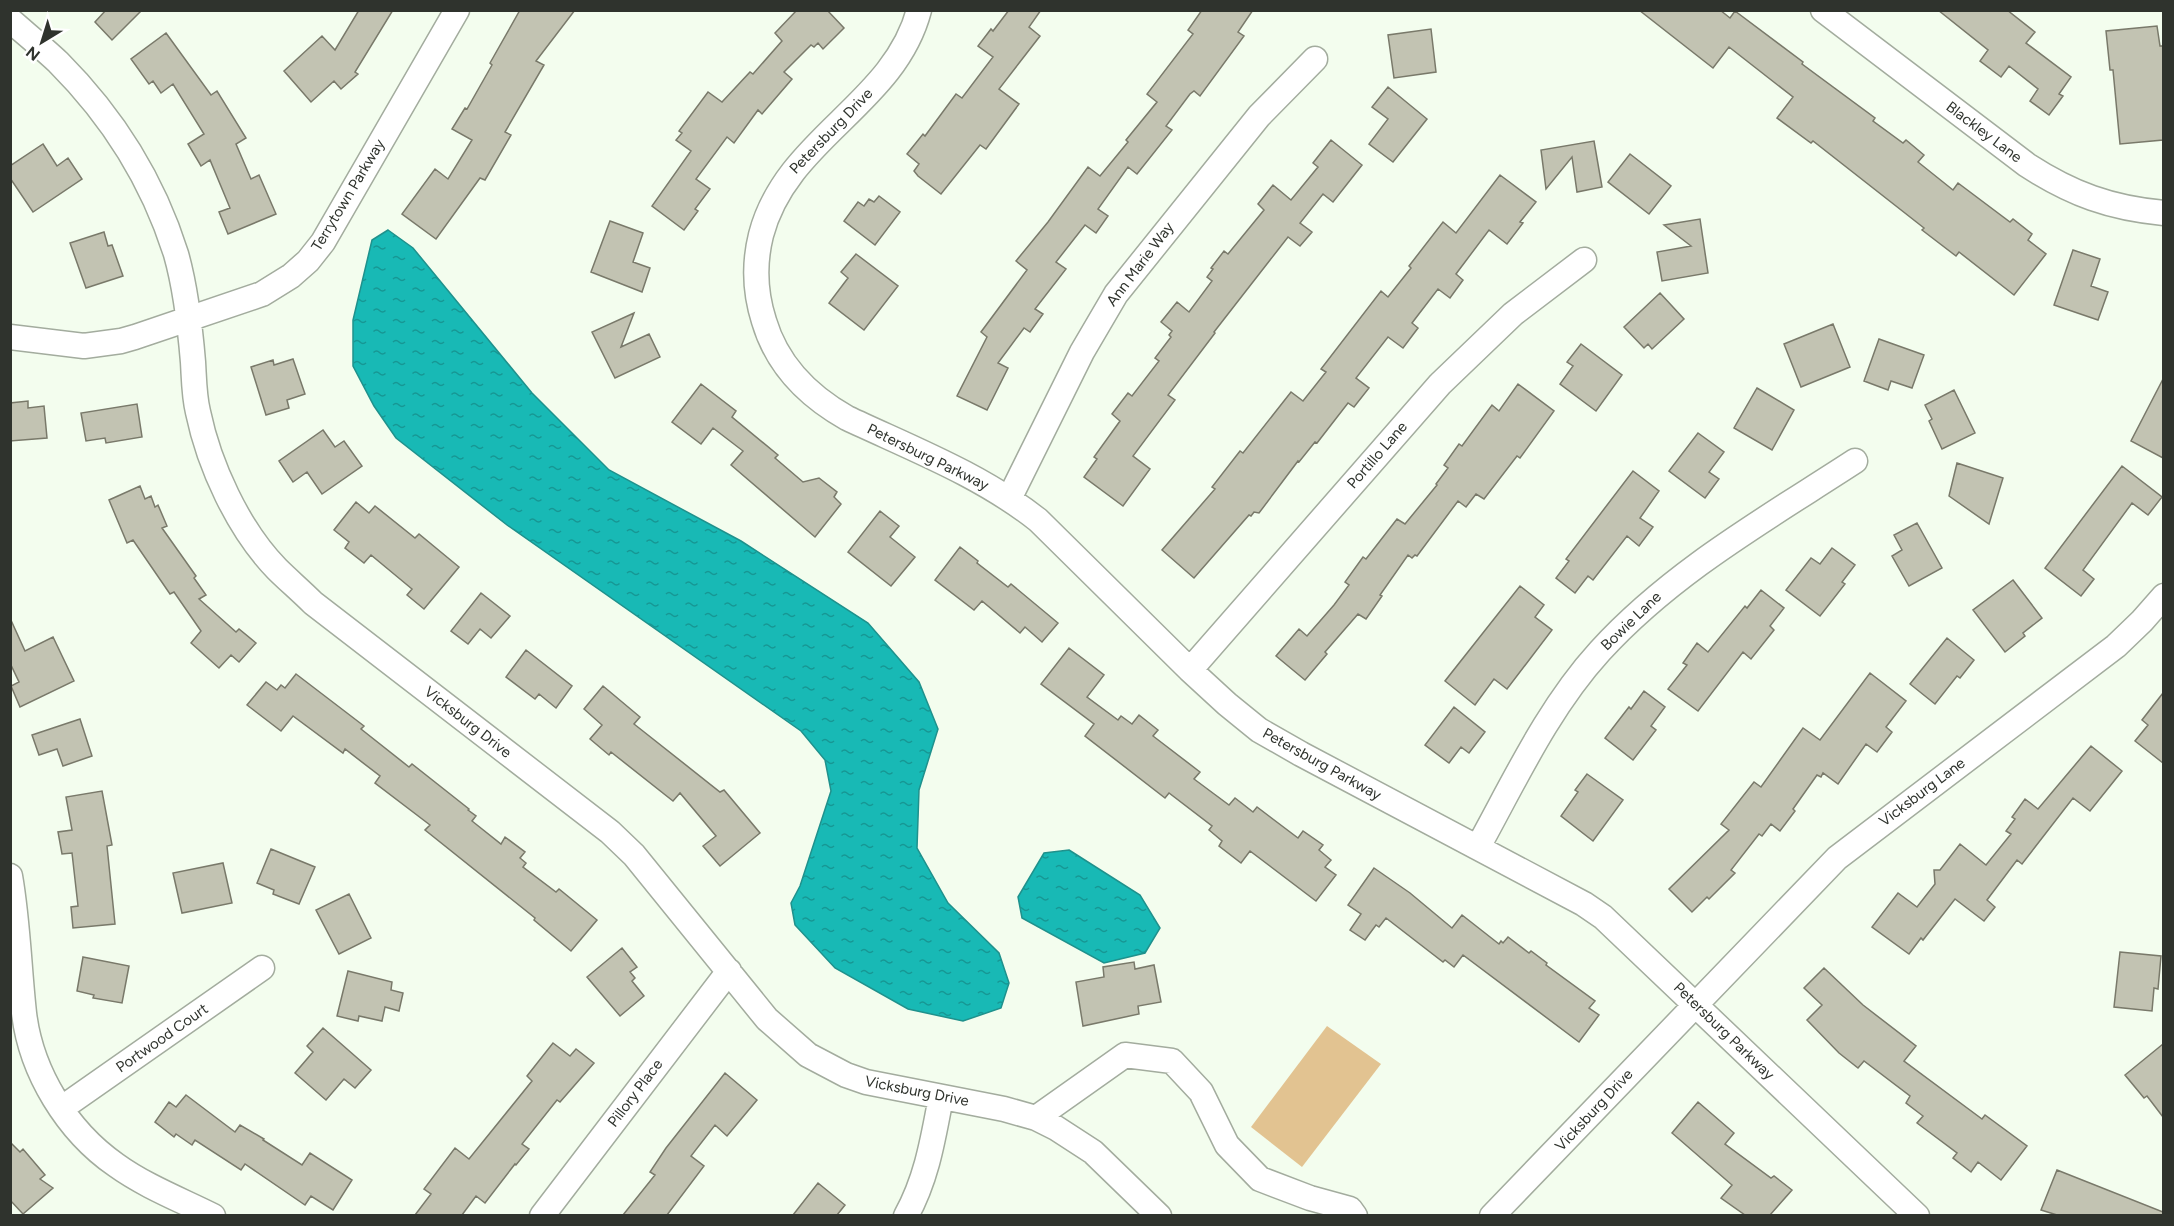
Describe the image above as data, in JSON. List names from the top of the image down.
{
  "streets": {
    "street": [
      "Petersburg Drive",
      "Blackley Lane",
      "Terrytown Parkway",
      "Ann Marie Way",
      "Portillo Lane",
      "Petersburg Parkway",
      "Bowie Lane",
      "Vicksburg Drive",
      "Vicksburg Lane",
      "Portwood Court",
      "Pillory Place"
    ]
  },
  "crossings": [
    ["Petersburg Drive", "Petersburg Parkway"],
    ["Terrytown Parkway", "Vicksburg Drive"],
    ["Ann Marie Way", "Petersburg Parkway"],
    ["Portillo Lane", "Petersburg Parkway"],
    ["Petersburg Parkway", "Bowie Lane"],
    ["Petersburg Parkway", "Vicksburg Drive"],
    ["Petersburg Parkway", "Vicksburg Lane"],
    ["Vicksburg Drive", "Vicksburg Lane"],
    ["Vicksburg Drive", "Pillory Place"]
  ],
  "north": "bottom left"
}
